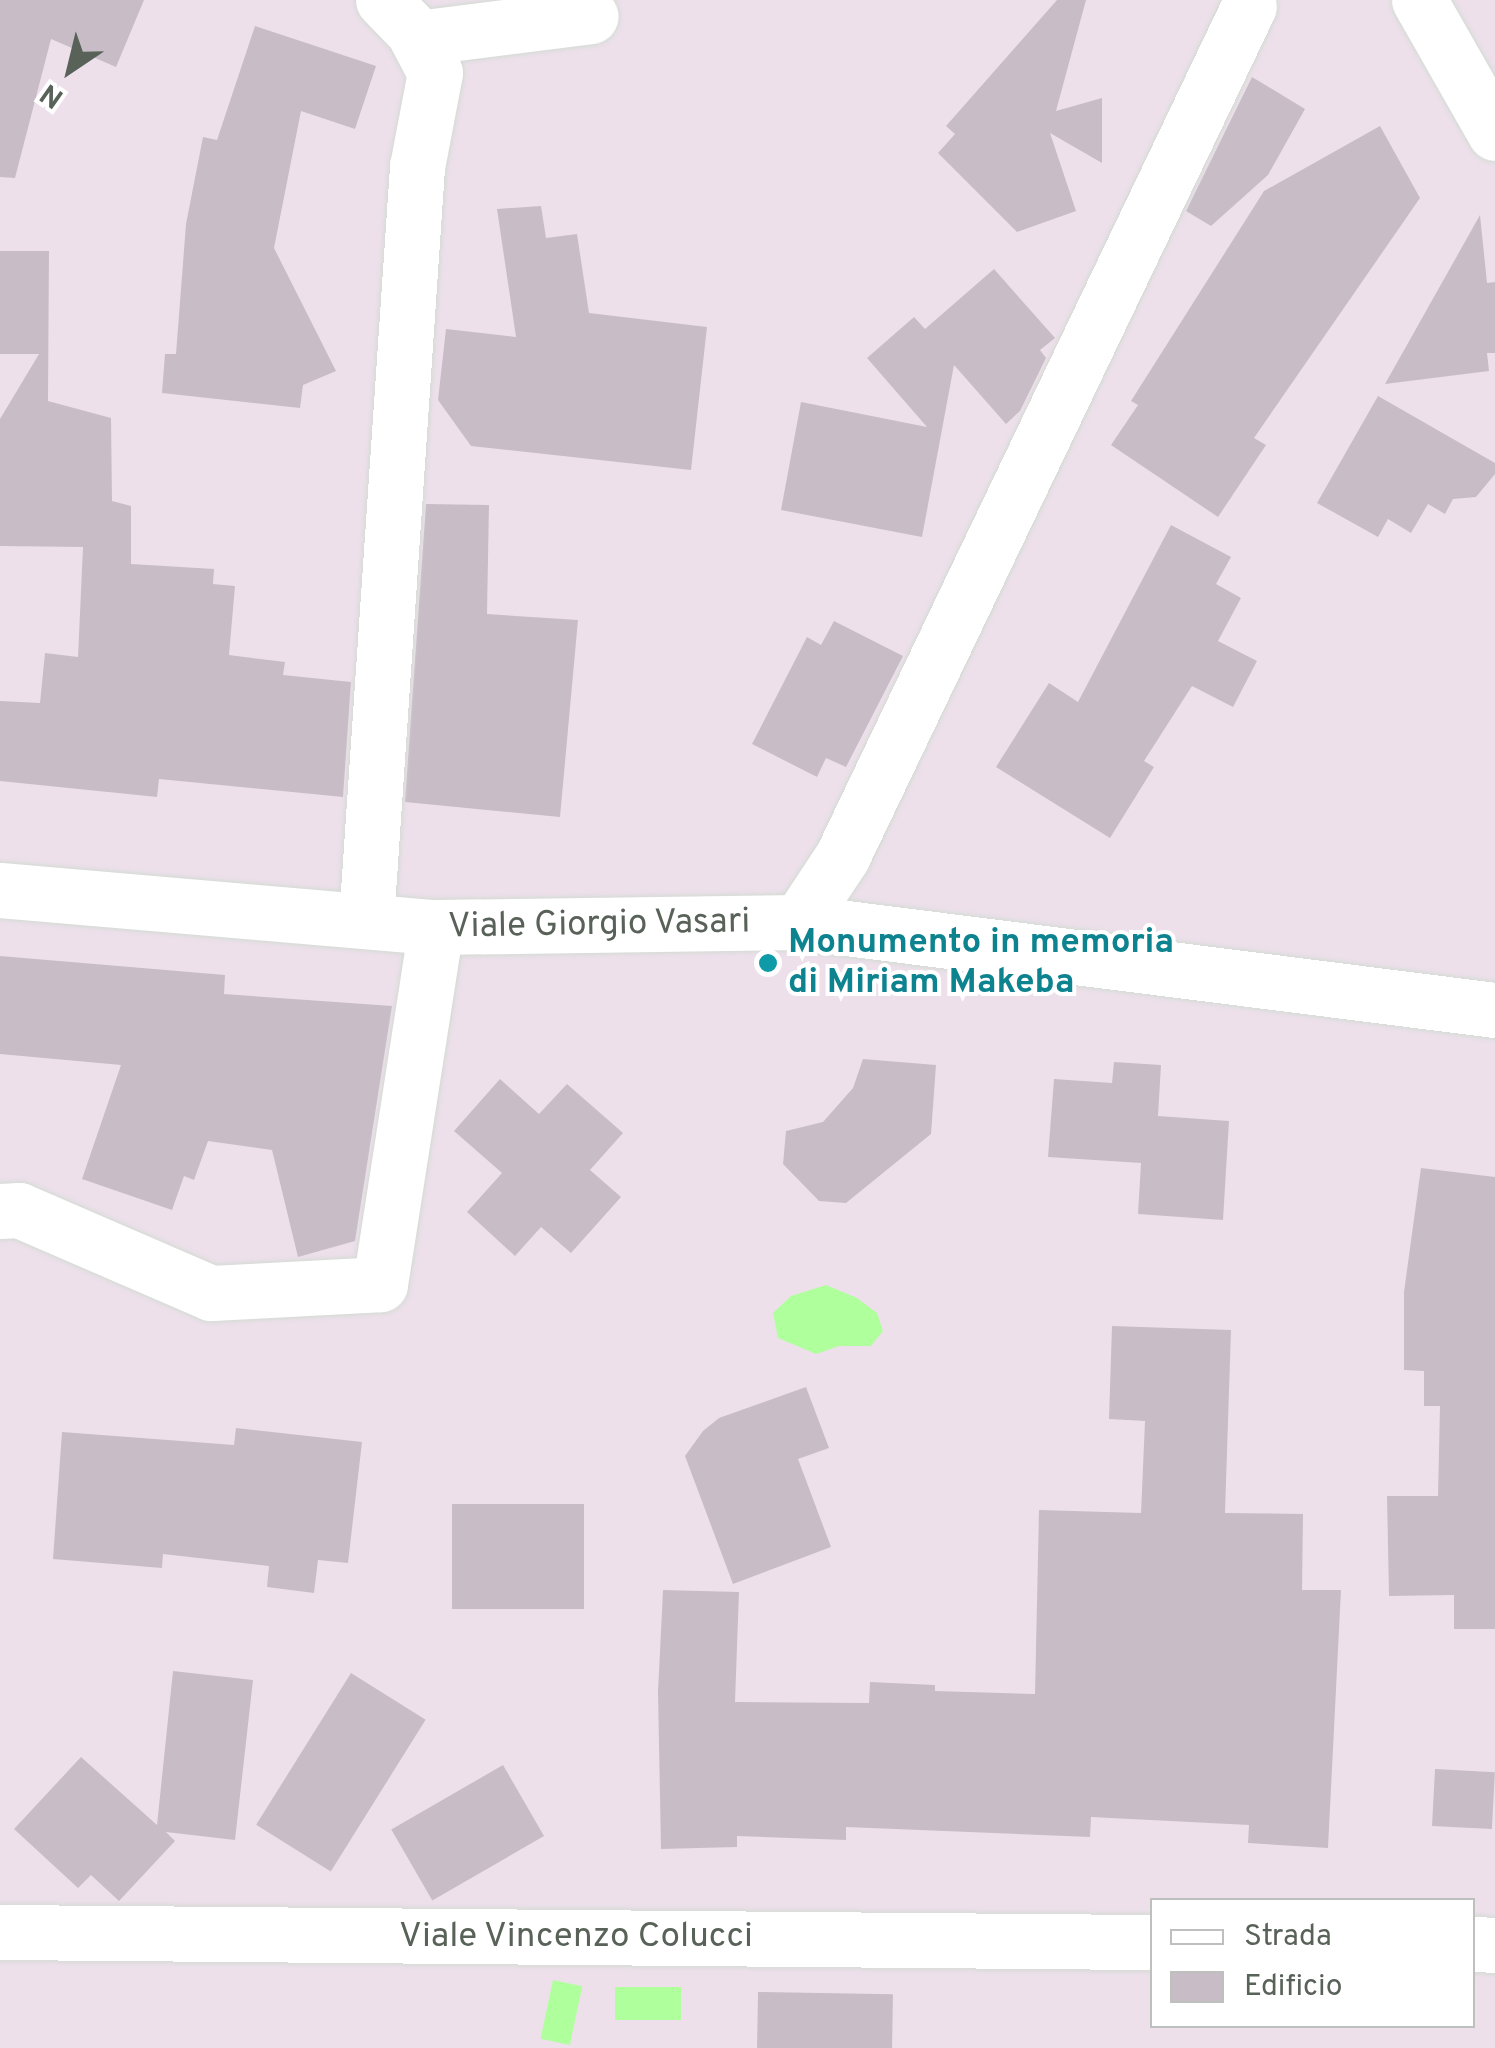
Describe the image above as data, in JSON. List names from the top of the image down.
{
  "streets": {
    "street": ["Viale Giorgio Vasari", "Viale Vincenzo Colucci"]
  },
  "places": ["Monumento in memoria di Miriam Makeba"],
  "legend": ["Strada", "Edificio"],
  "north": "bottom left"
}
